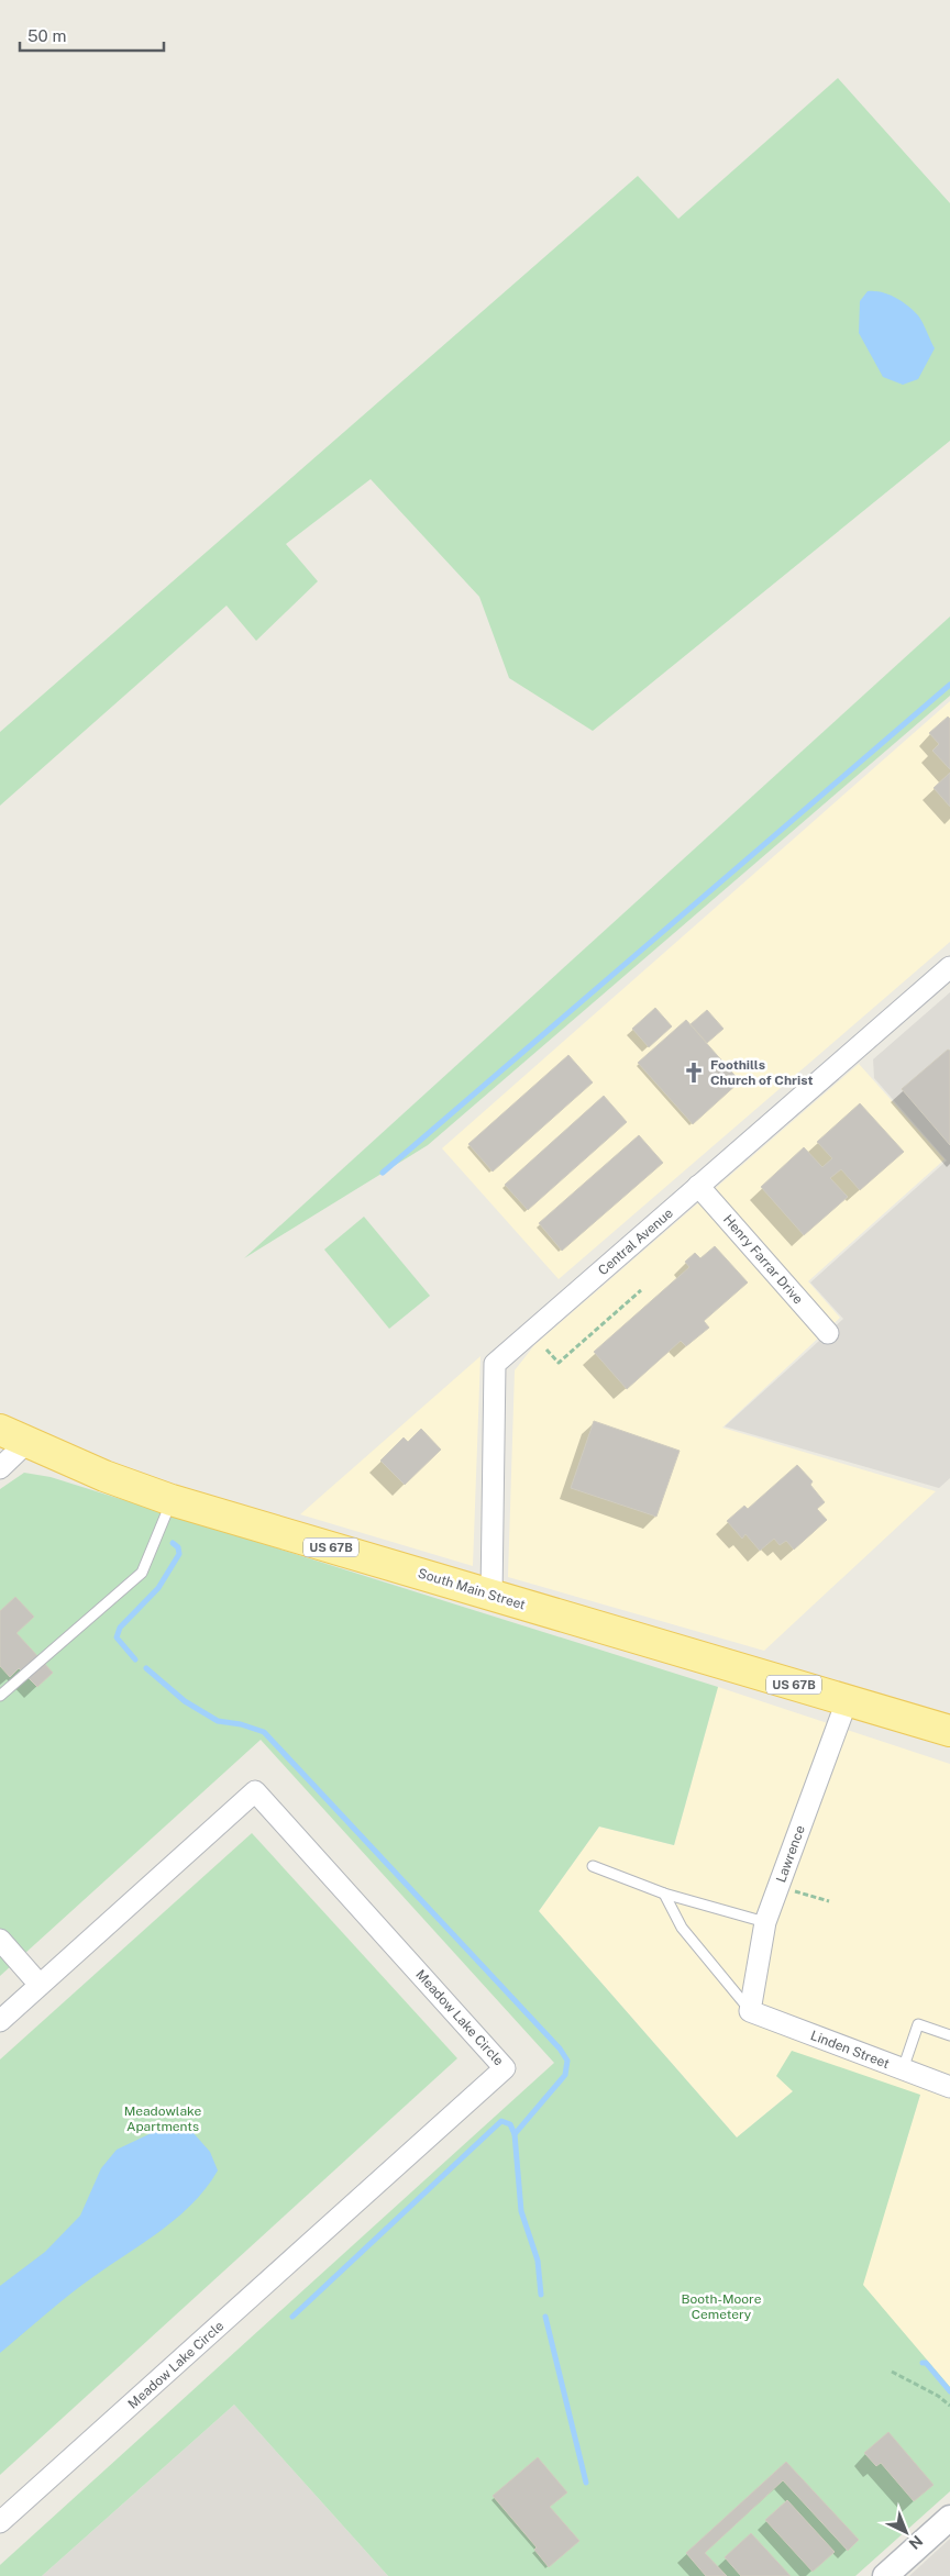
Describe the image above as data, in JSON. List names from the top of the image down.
{
  "streets": {
    "main road": ["US 67B", "South Main Street"],
    "street": [
      "Central Avenue",
      "Henry Farrar Drive",
      "Lawrence",
      "Meadow Lake Circle",
      "Linden Street"
    ]
  },
  "crossings": [
    ["Central Avenue", "Henry Farrar Drive"],
    ["Central Avenue", "South Main Street"],
    ["South Main Street", "Lawrence"],
    ["Lawrence", "Linden Street"]
  ],
  "parks": ["Meadowlake Apartments", "Booth-Moore Cemetery"],
  "places": {
    "church": ["Foothills Church of Christ"]
  },
  "scale_bar": "50 m",
  "north": "bottom right"
}
